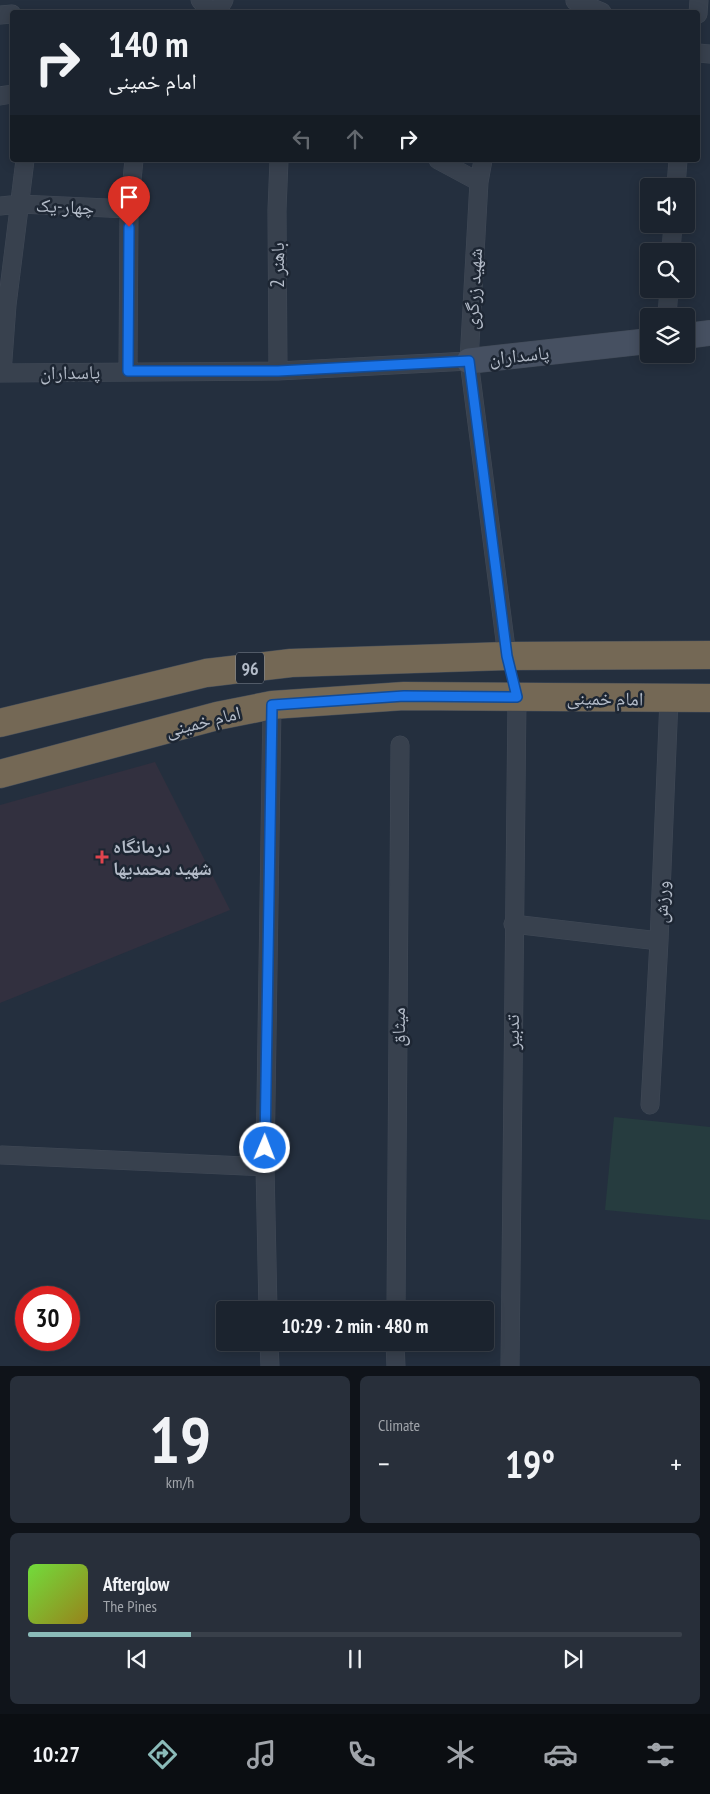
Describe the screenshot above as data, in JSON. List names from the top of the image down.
{
  "streets": {
    "highway": ["96", "امام خمینی"],
    "street": [
      "چهار-یک",
      "باهنر 2",
      "شهید زرگری",
      "پاسداران",
      "ورزش",
      "میثاق",
      "تدبیر"
    ]
  },
  "crossings": [
    ["باهنر 2", "پاسداران"],
    ["شهید زرگری", "پاسداران"],
    ["شهید زرگری", "96"],
    ["امام خمینی", "ورزش"],
    ["امام خمینی", "تدبیر"]
  ],
  "places": {
    "health": ["درمانگاه شهید محمدیها"]
  },
  "page": {
    "turn": ["140 m", "امام خمینی"],
    "limit": "30",
    "trip": "10:29 · 2 min · 480 m",
    "tile": [
      ["19", "km/h"],
      "Climate"
    ],
    "heat": ["−", "19°", "+"],
    "song": ["Afterglow", "The Pines"],
    "tabs": "10:27"
  }
}
